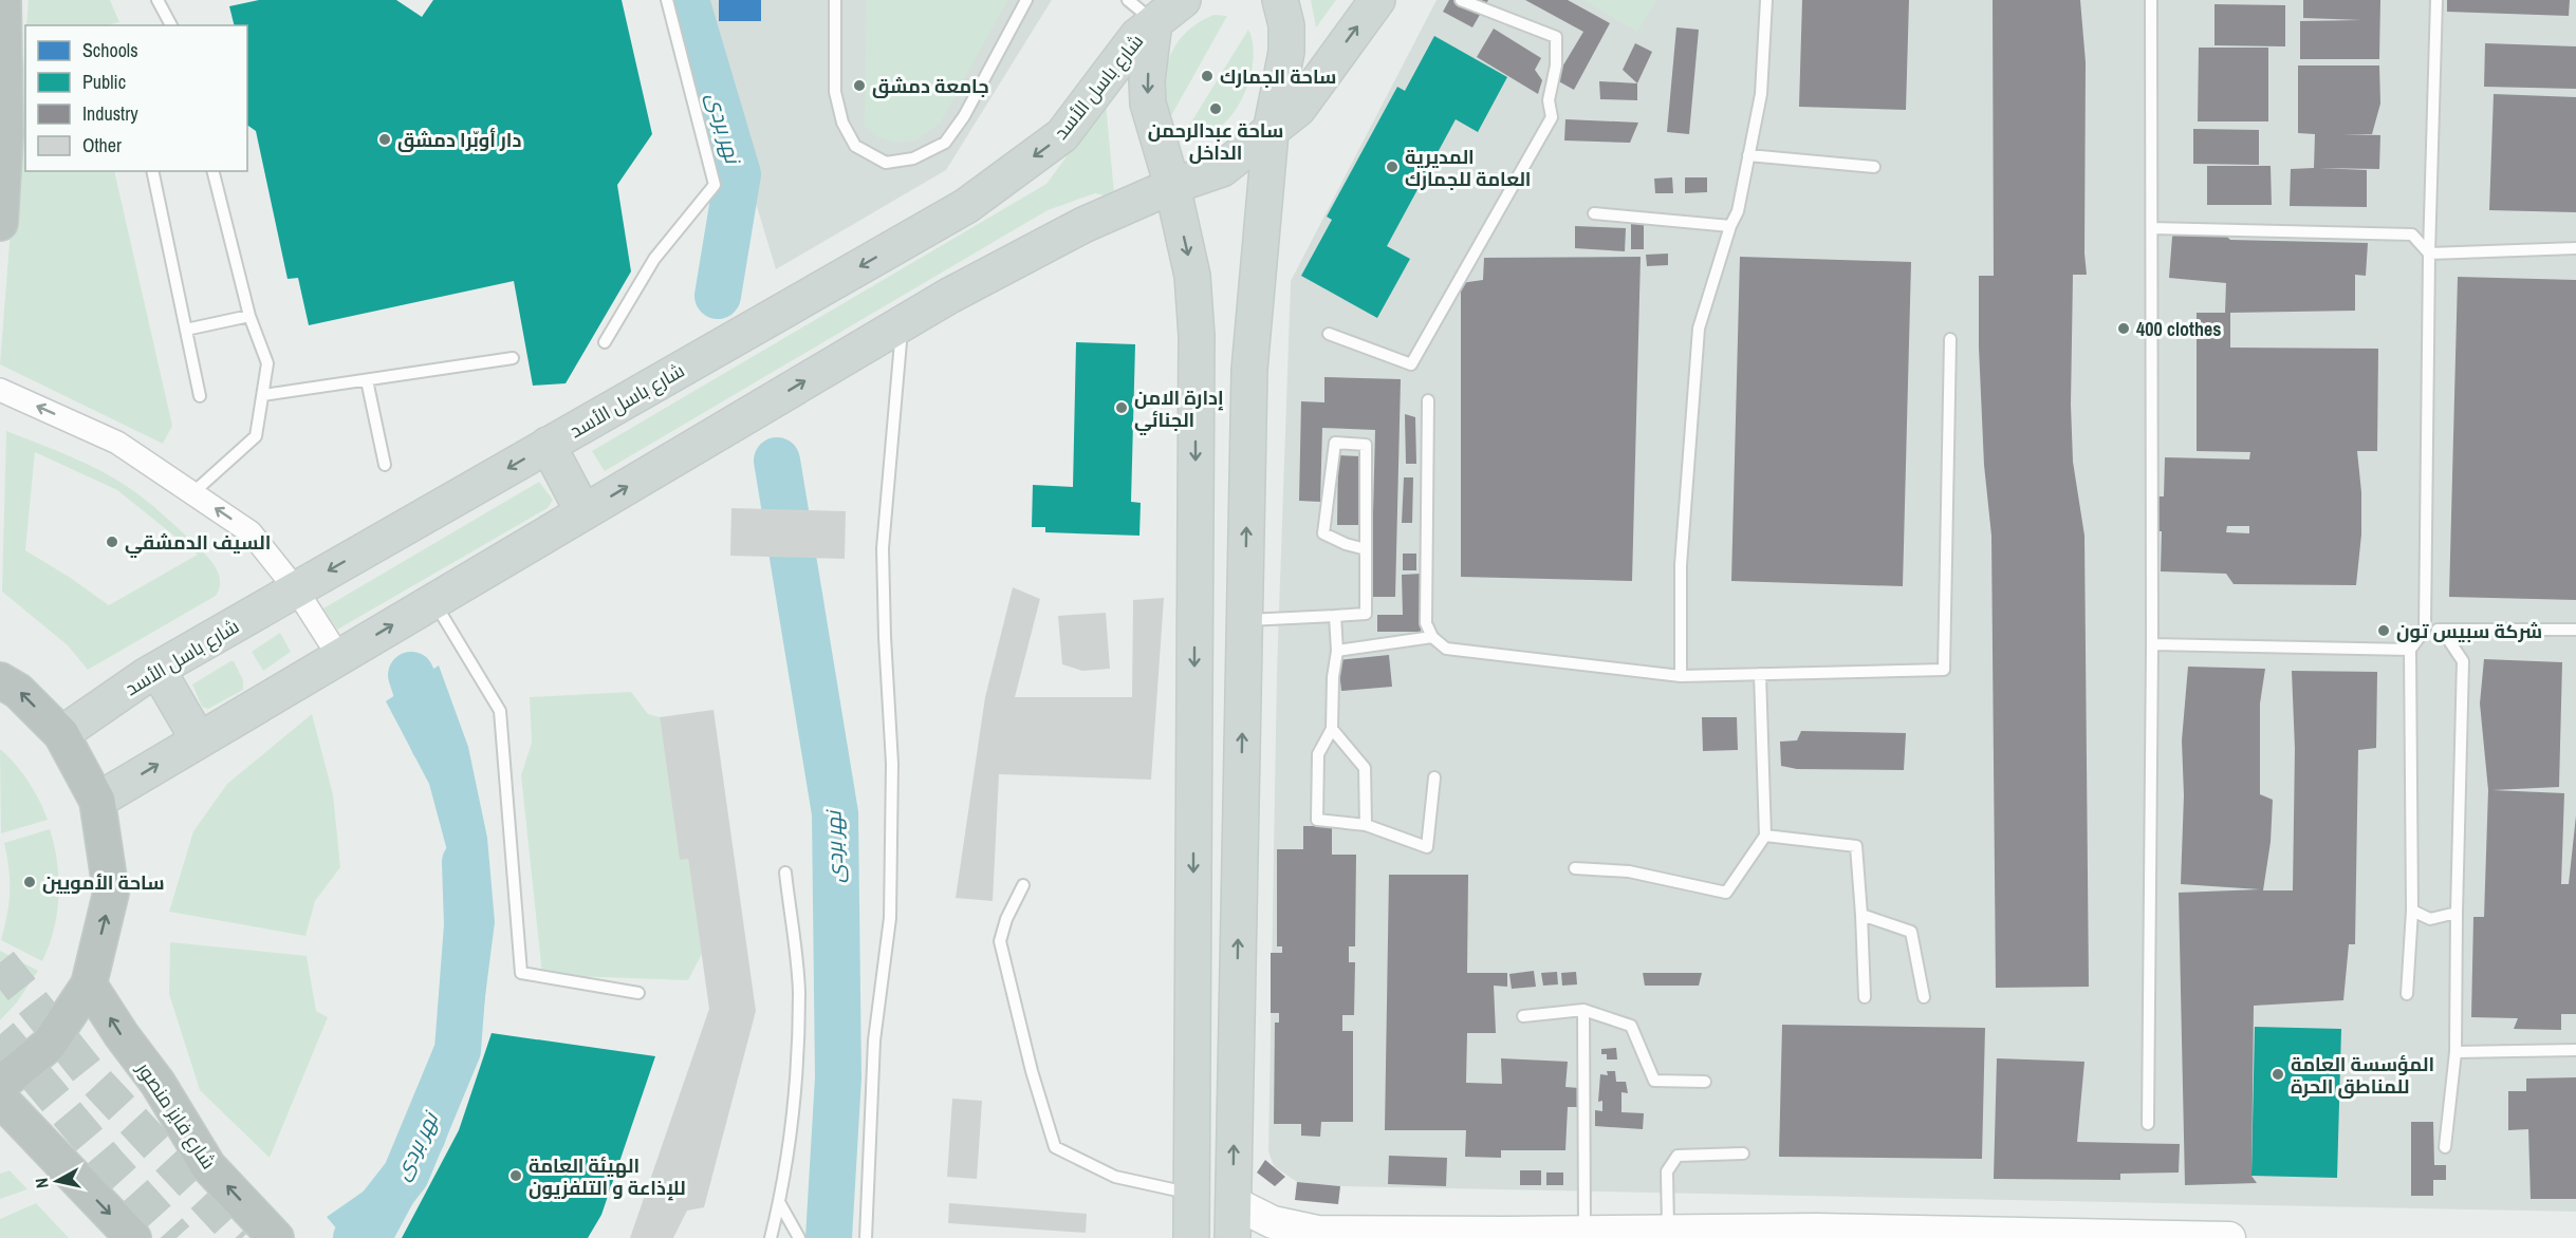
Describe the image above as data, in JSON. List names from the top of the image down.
{
  "streets": {
    "highway": ["شارع فايز منصور"],
    "main road": ["شارع باسل الأسد"]
  },
  "water": ["نهر بردى"],
  "places": [
    "ساحة الجمارك",
    "جامعة دمشق",
    "ساحة عبدالرحمن الداخل",
    "دار أوبّرا دمشق",
    "المديرية العامة للجمارك",
    "400 clothes",
    "إدارة الامن الجنائي",
    "السيف الدمشقي",
    "شركة سبيس تون",
    "ساحة الأمويين",
    "المؤسسة العامة للمناطق الحرة",
    "الهيئة العامة للإذاعة و التلفزيون"
  ],
  "legend": [
    "Schools",
    "Public",
    "Industry",
    "Other"
  ],
  "north": "left"
}
